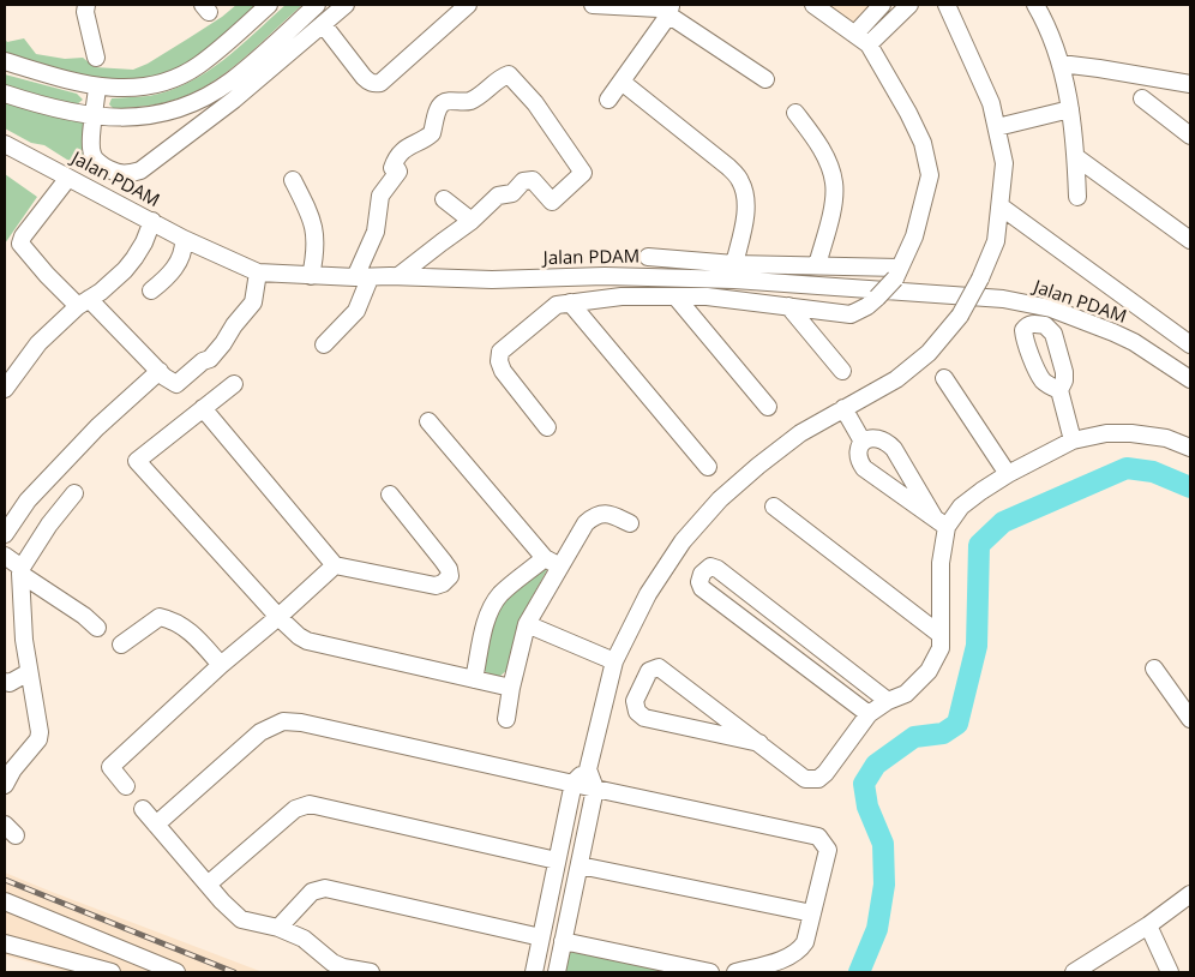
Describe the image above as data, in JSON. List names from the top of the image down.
{
  "streets": {
    "street": ["Jalan PDAM"]
  }
}
